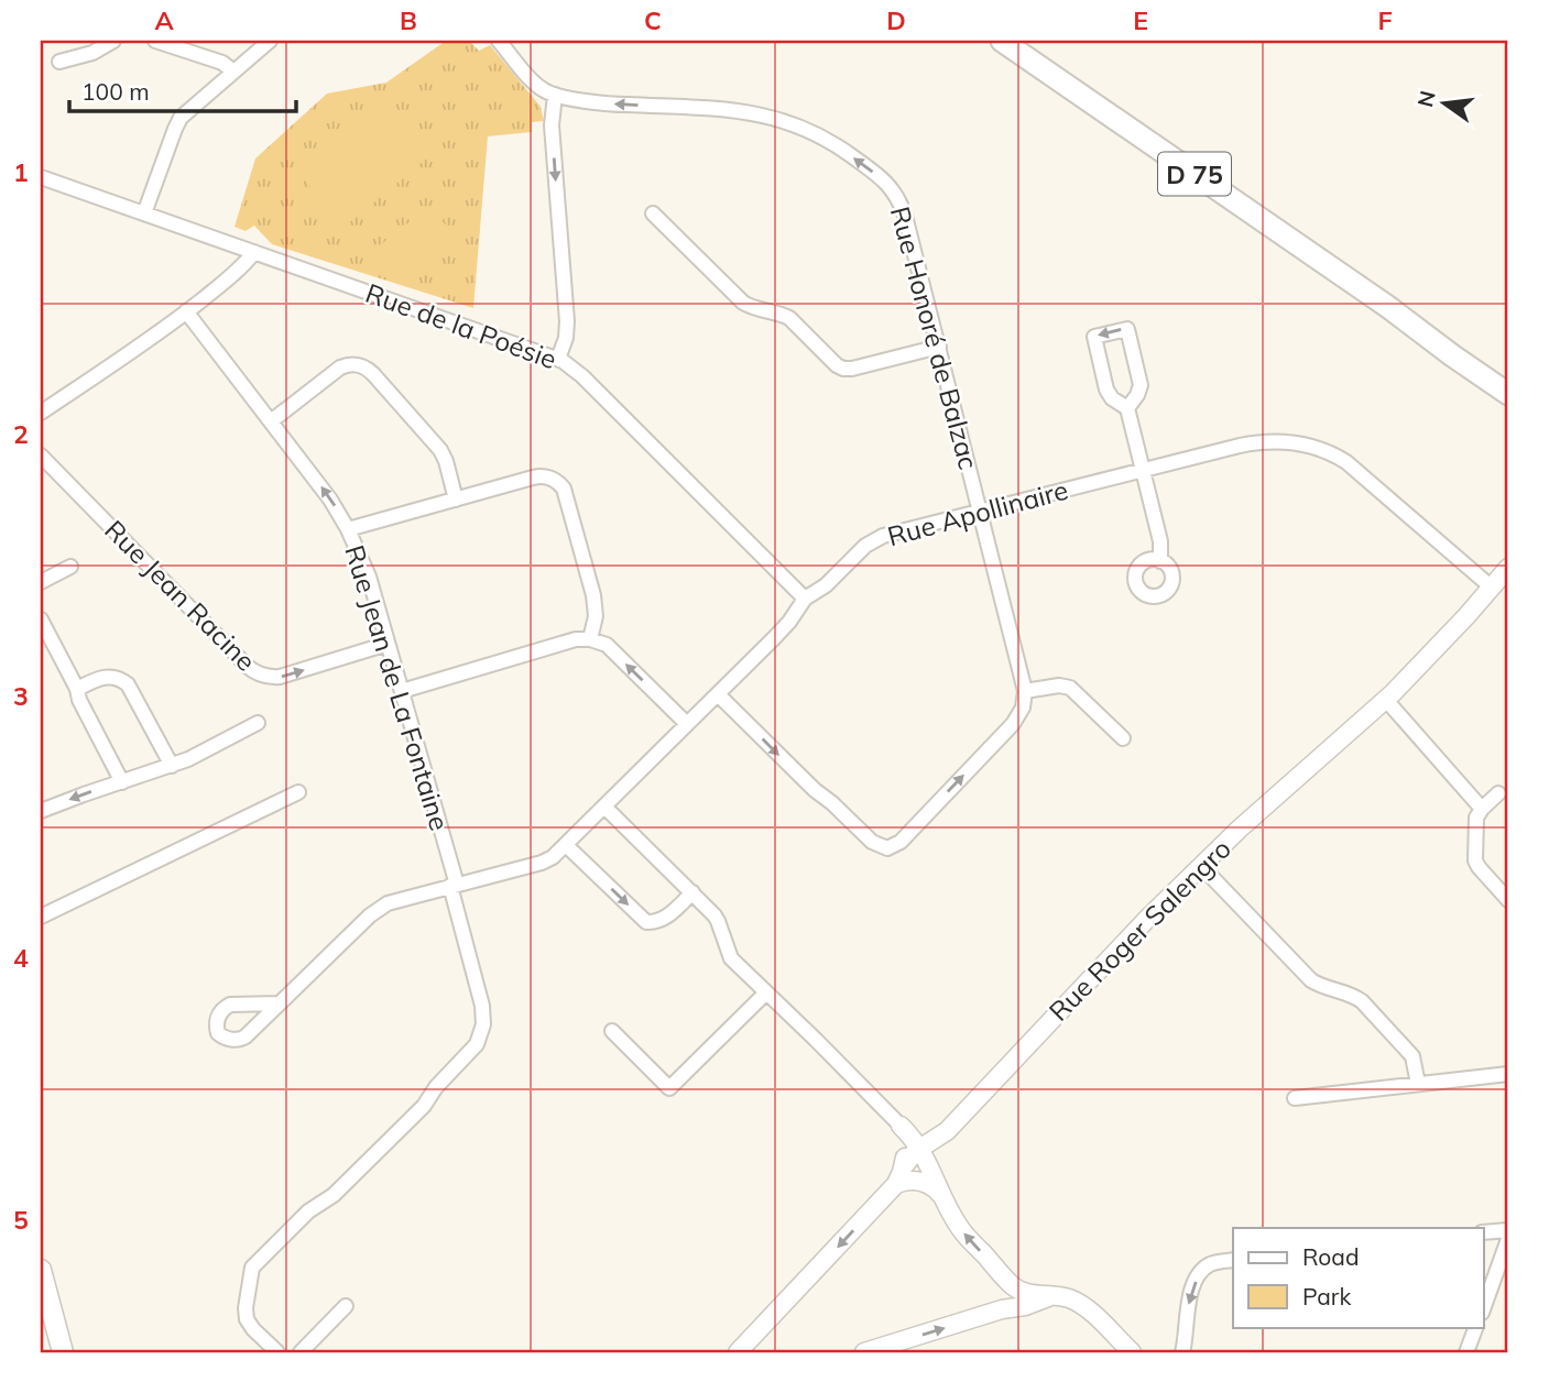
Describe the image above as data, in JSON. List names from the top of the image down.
{
  "streets": {
    "main road": ["D 75"],
    "street": [
      "Rue de la Poésie",
      "Rue Honoré de Balzac",
      "Rue Apollinaire",
      "Rue Jean Racine",
      "Rue Jean de La Fontaine",
      "Rue Roger Salengro"
    ]
  },
  "crossings": [
    ["Rue de la Poésie", "Rue Apollinaire"],
    ["Rue Honoré de Balzac", "Rue Apollinaire"],
    ["Rue Apollinaire", "Rue Jean de La Fontaine"],
    ["Rue Apollinaire", "Rue Roger Salengro"],
    ["Rue Jean Racine", "Rue Jean de La Fontaine"]
  ],
  "one_way": ["Rue Honoré de Balzac", "Rue Jean Racine"],
  "legend": ["Road", "Park"],
  "scale_bar": "100 m",
  "north": "left",
  "grid": {
    "columns": [
      "A",
      "B",
      "C",
      "D",
      "E",
      "F"
    ],
    "rows": [
      "1",
      "2",
      "3",
      "4",
      "5"
    ]
  }
}
